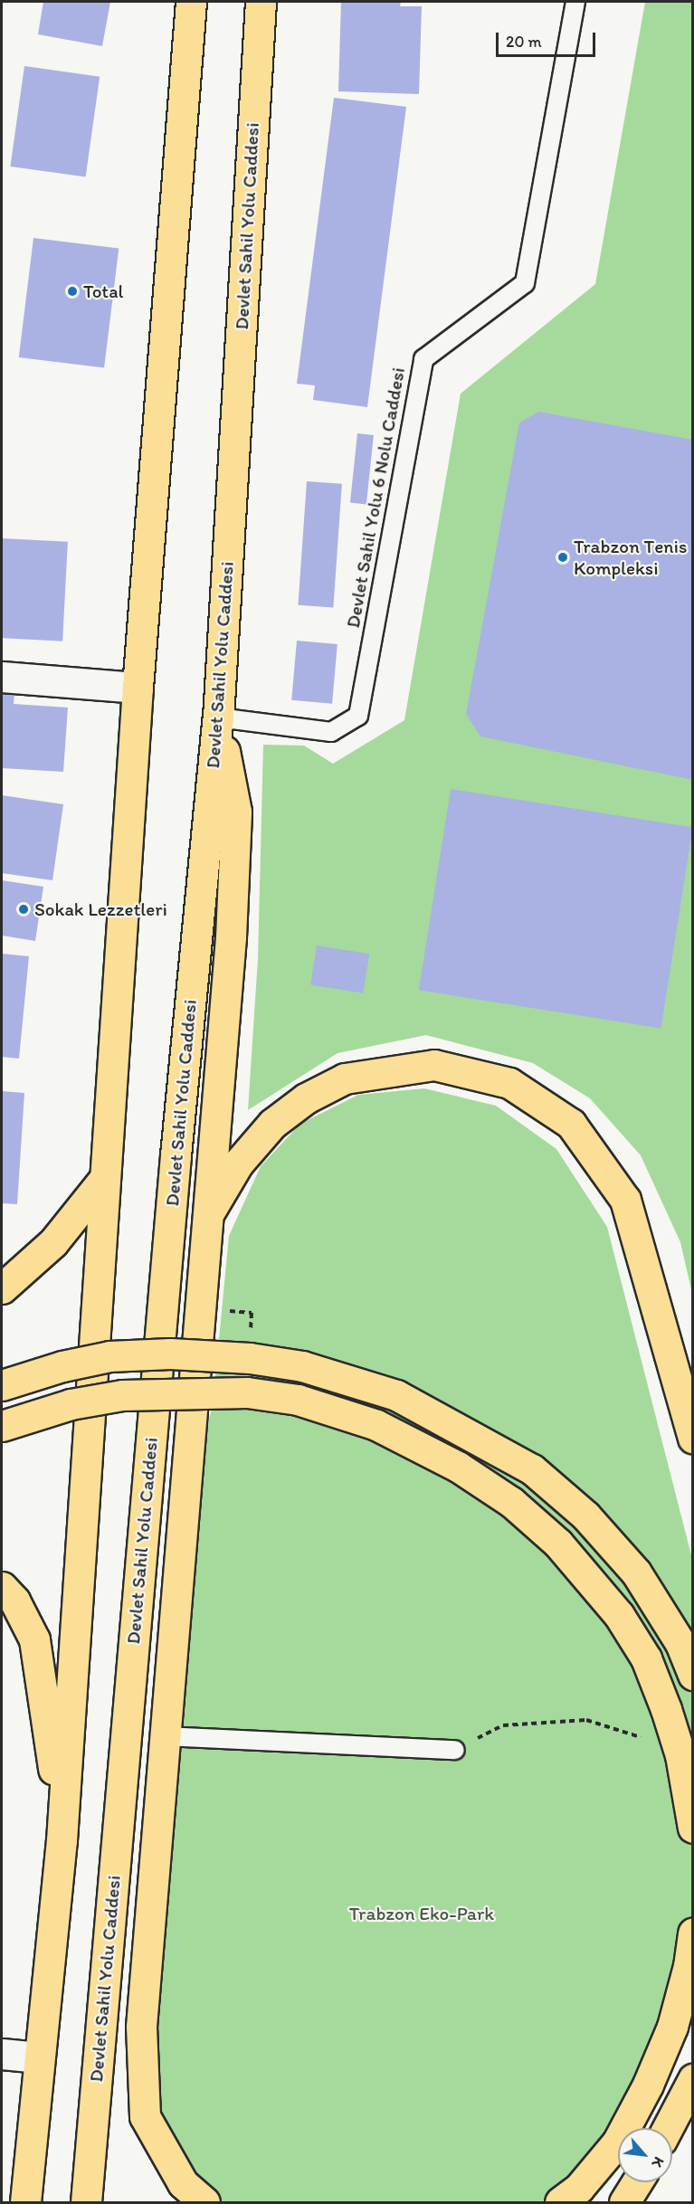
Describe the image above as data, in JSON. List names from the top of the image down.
{
  "streets": {
    "main road": ["Devlet Sahil Yolu Caddesi"],
    "lane": ["Devlet Sahil Yolu 6 Nolu Caddesi"]
  },
  "crossings": [
    ["Devlet Sahil Yolu Caddesi", "Devlet Sahil Yolu 6 Nolu Caddesi"]
  ],
  "parks": ["Trabzon Eko-Park"],
  "places": ["Total", "Trabzon Tenis Kompleksi", "Sokak Lezzetleri"],
  "scale_bar": "20 m",
  "north": "bottom right"
}
